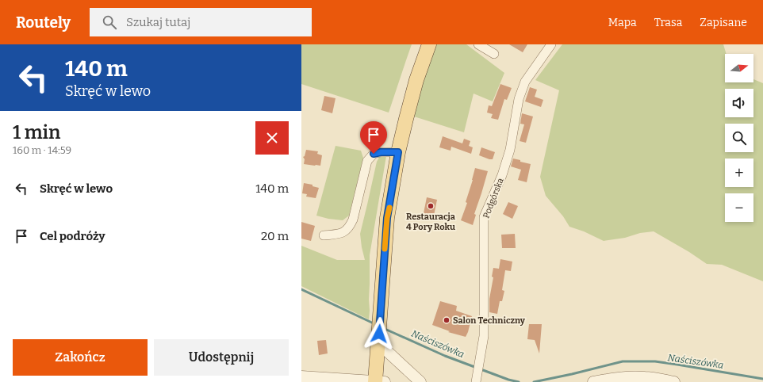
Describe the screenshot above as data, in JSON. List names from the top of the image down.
{
  "streets": {
    "street": ["Podgórska"]
  },
  "water": ["Naściszówka"],
  "places": ["Restauracja 4 Pory Roku", "Salon Techniczny"],
  "north": "right",
  "page": {
    "header": "Routely",
    "search": "Szukaj tutaj",
    "nav": ["Mapa", "Trasa", "Zapisane"],
    "turn": ["140 m", "Skręć w lewo"],
    "map_buttons": ["+", "−"],
    "heading": ["1 min", "160 m · 14:59"],
    "list": [
      {
        "name": "Skręć w lewo",
        "value": "140 m"
      },
      {
        "name": "Cel podróży",
        "value": "20 m"
      }
    ],
    "buttons": ["Zakończ", "Udostępnij"]
  }
}
